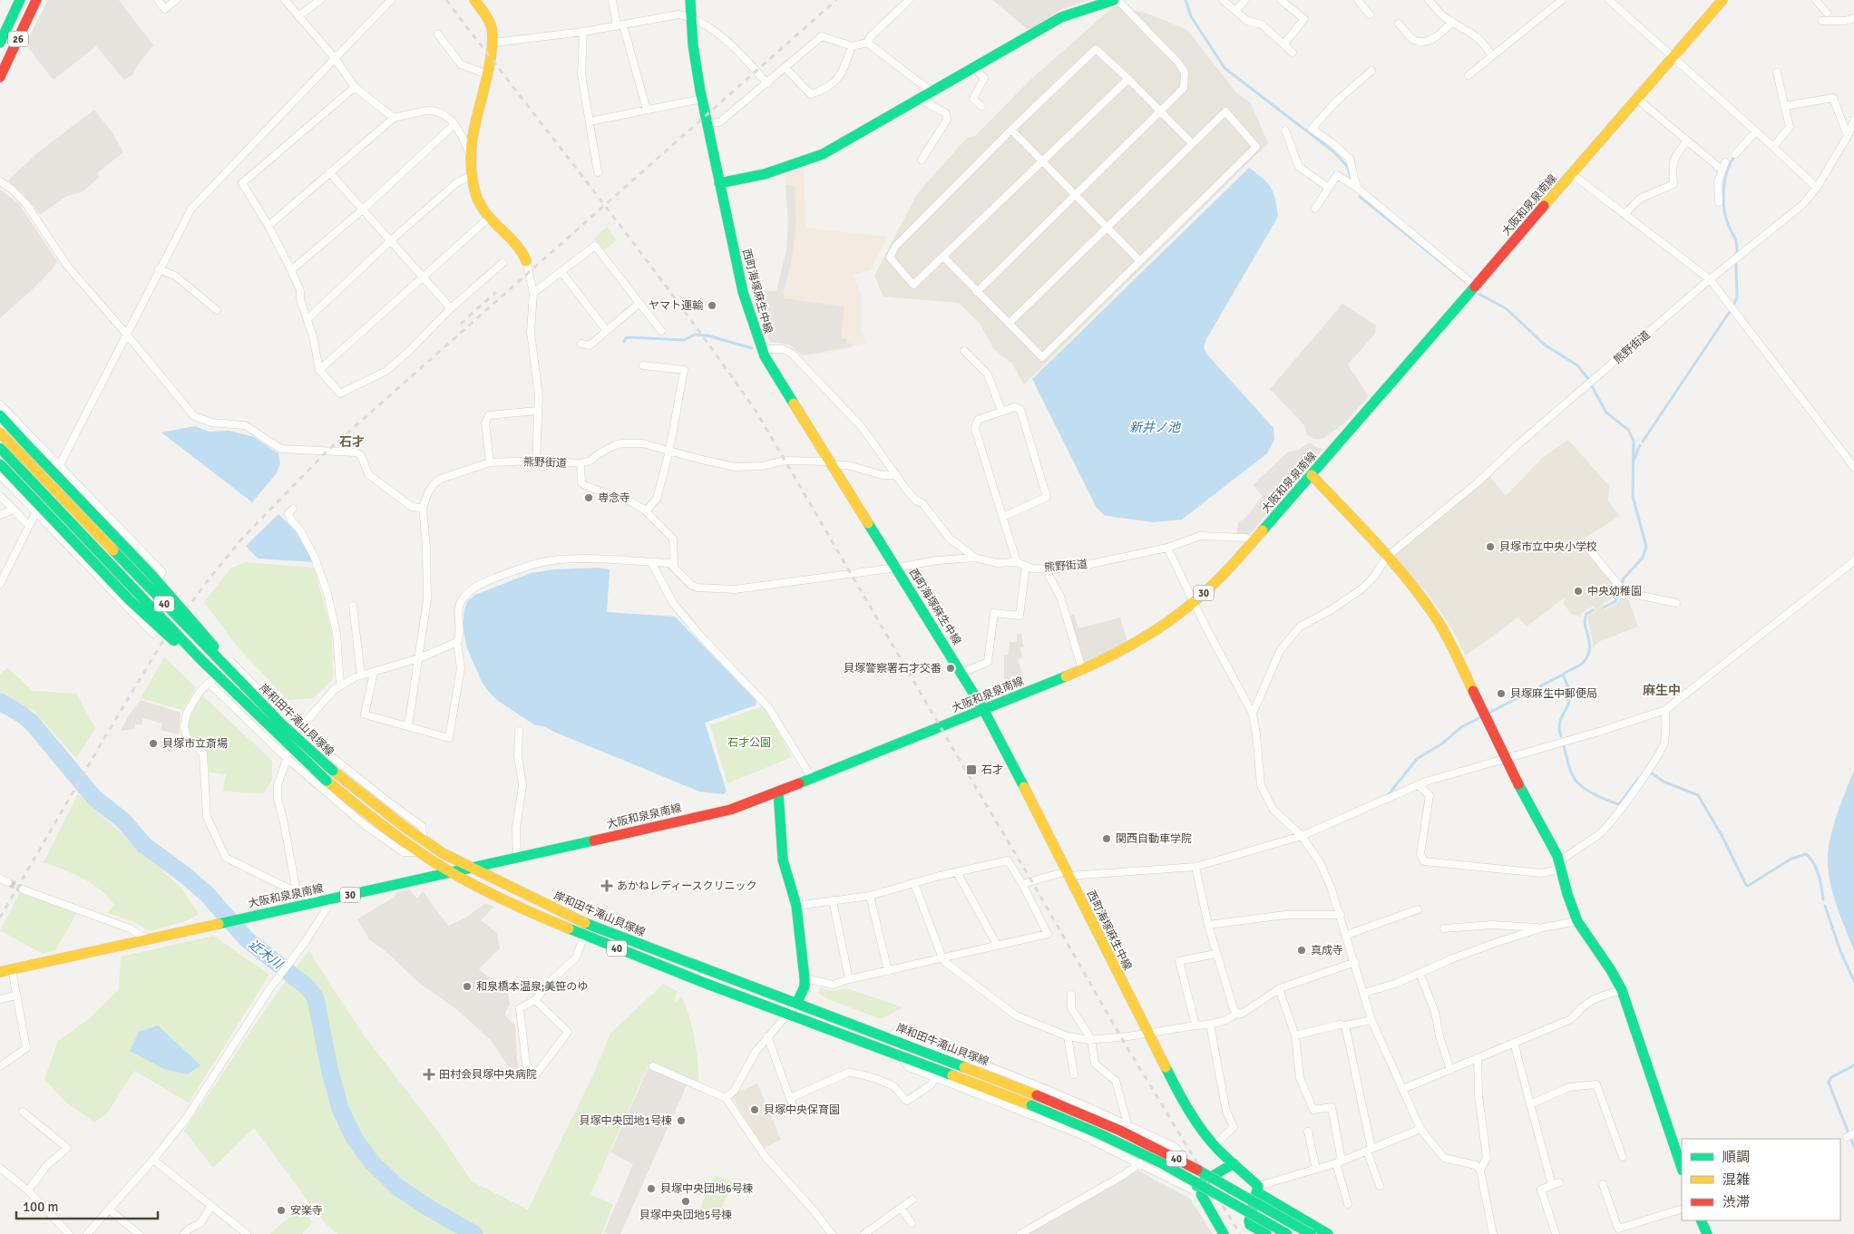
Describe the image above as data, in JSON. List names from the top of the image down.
{
  "streets": {
    "main road": [
      "26",
      "大阪和泉泉南線",
      "西町海塚麻生中線",
      "30",
      "40",
      "岸和田牛滝山貝塚線"
    ],
    "street": ["熊野街道"]
  },
  "crossings": [
    ["大阪和泉泉南線", "西町海塚麻生中線"],
    ["大阪和泉泉南線", "熊野街道"],
    ["大阪和泉泉南線", "40"],
    ["大阪和泉泉南線", "岸和田牛滝山貝塚線"],
    ["西町海塚麻生中線", "熊野街道"]
  ],
  "districts": ["石才", "麻生中"],
  "water": ["新井ノ池", "近木川"],
  "parks": ["石才公園"],
  "places": {
    "other": [
      "ヤマト運輸",
      "専念寺",
      "貝塚市立中央小学校",
      "中央幼稚園",
      "貝塚警察署石才交番",
      "貝塚麻生中郵便局",
      "貝塚市立斎場",
      "関西自動車学院",
      "真成寺",
      "和泉橋本温泉;美笹のゆ",
      "貝塚中央保育園",
      "貝塚中央団地1号棟",
      "貝塚中央団地6号棟",
      "貝塚中央団地5号棟",
      "安楽寺"
    ],
    "transit": ["石才"],
    "health": ["あかねレディースクリニック", "田村会貝塚中央病院"]
  },
  "legend": ["順調", "混雑", "渋滞"],
  "scale_bar": "100 m"
}
